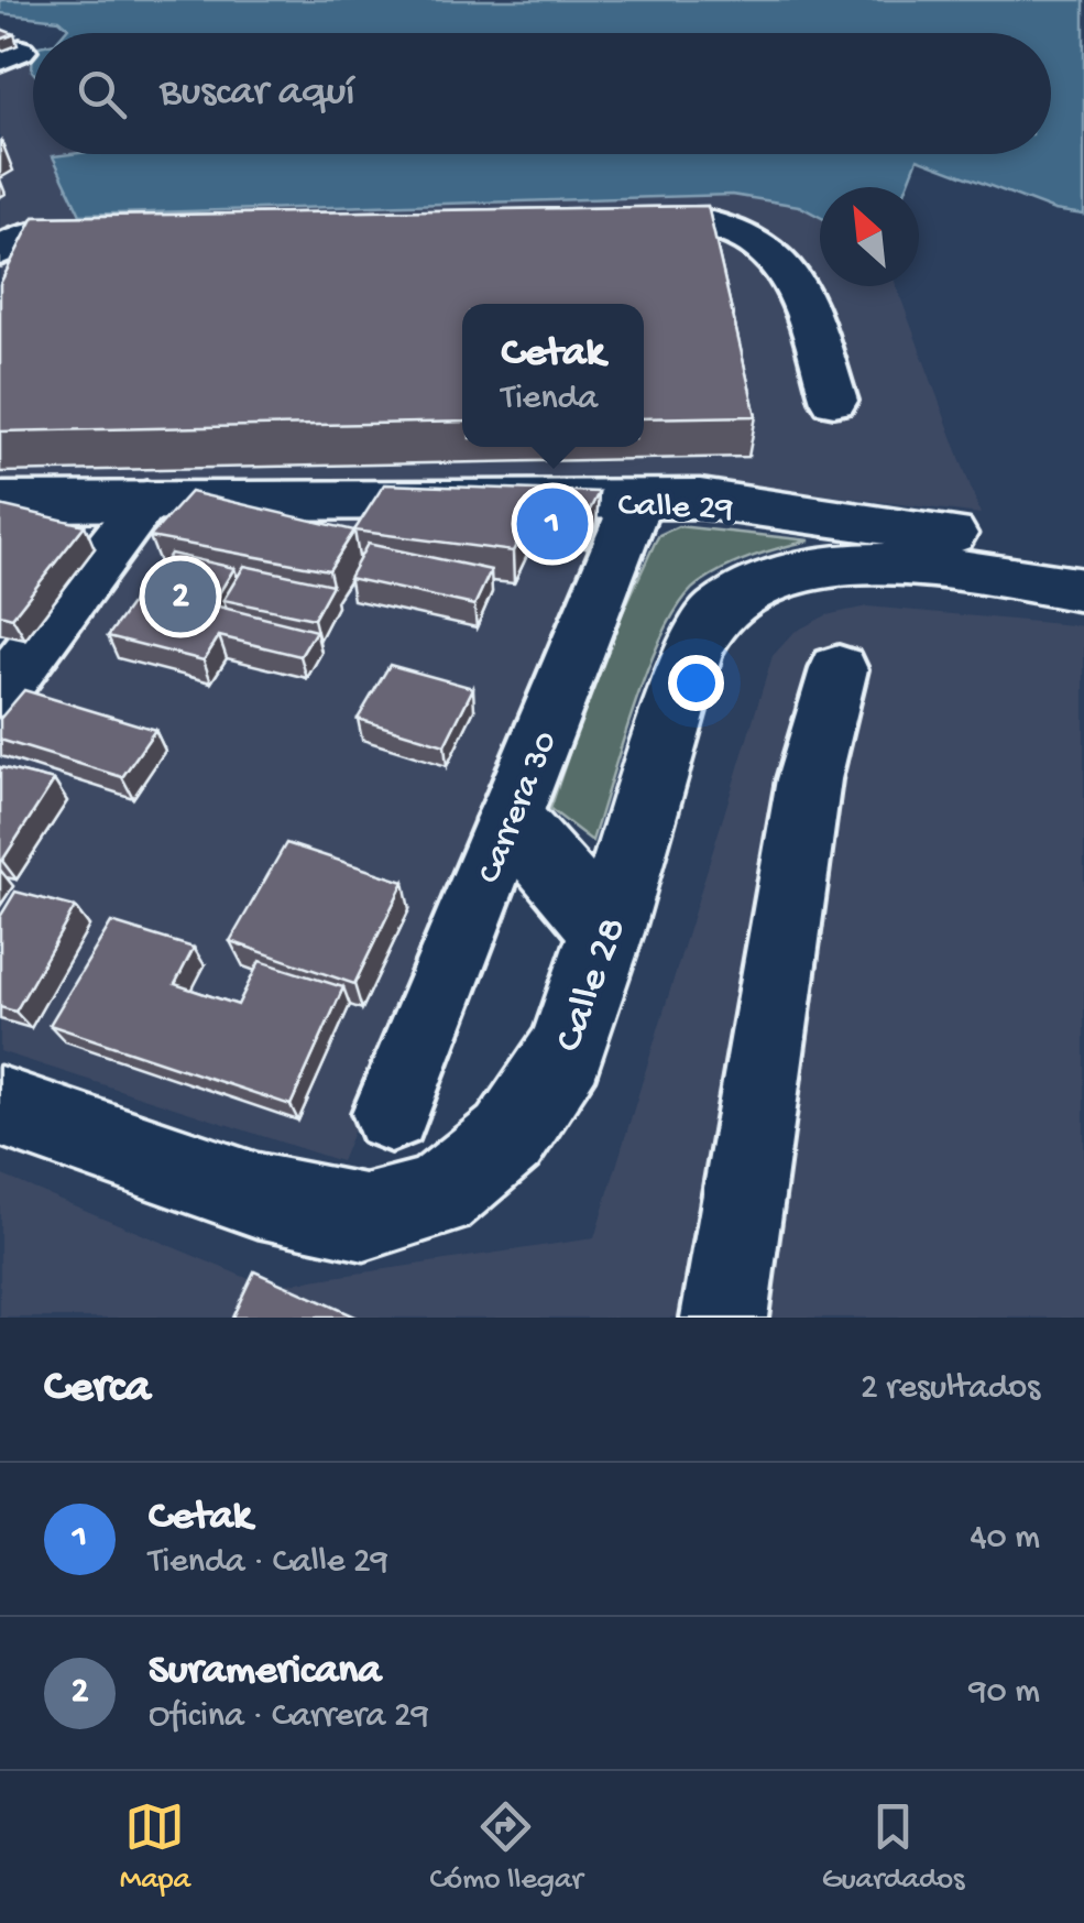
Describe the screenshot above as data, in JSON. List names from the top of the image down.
{
  "streets": {
    "main road": ["Calle 29", "Calle 28"],
    "street": ["Carrera 30"]
  },
  "crossings": [
    ["Calle 29", "Carrera 30"]
  ],
  "north": "top left",
  "page": {
    "search": "Buscar aquí",
    "popup": ["Cetak", "Tienda"],
    "pins": ["1", "2"],
    "heading": ["Cerca", "2 resultados"],
    "list": [
      {
        "mark": "1",
        "name": "Cetak",
        "note": "Tienda · Calle 29",
        "value": "40 m"
      },
      {
        "mark": "2",
        "name": "Suramericana",
        "note": "Oficina · Carrera 29",
        "value": "90 m"
      }
    ],
    "nav": ["Mapa", "Cómo llegar", "Guardados"]
  }
}
